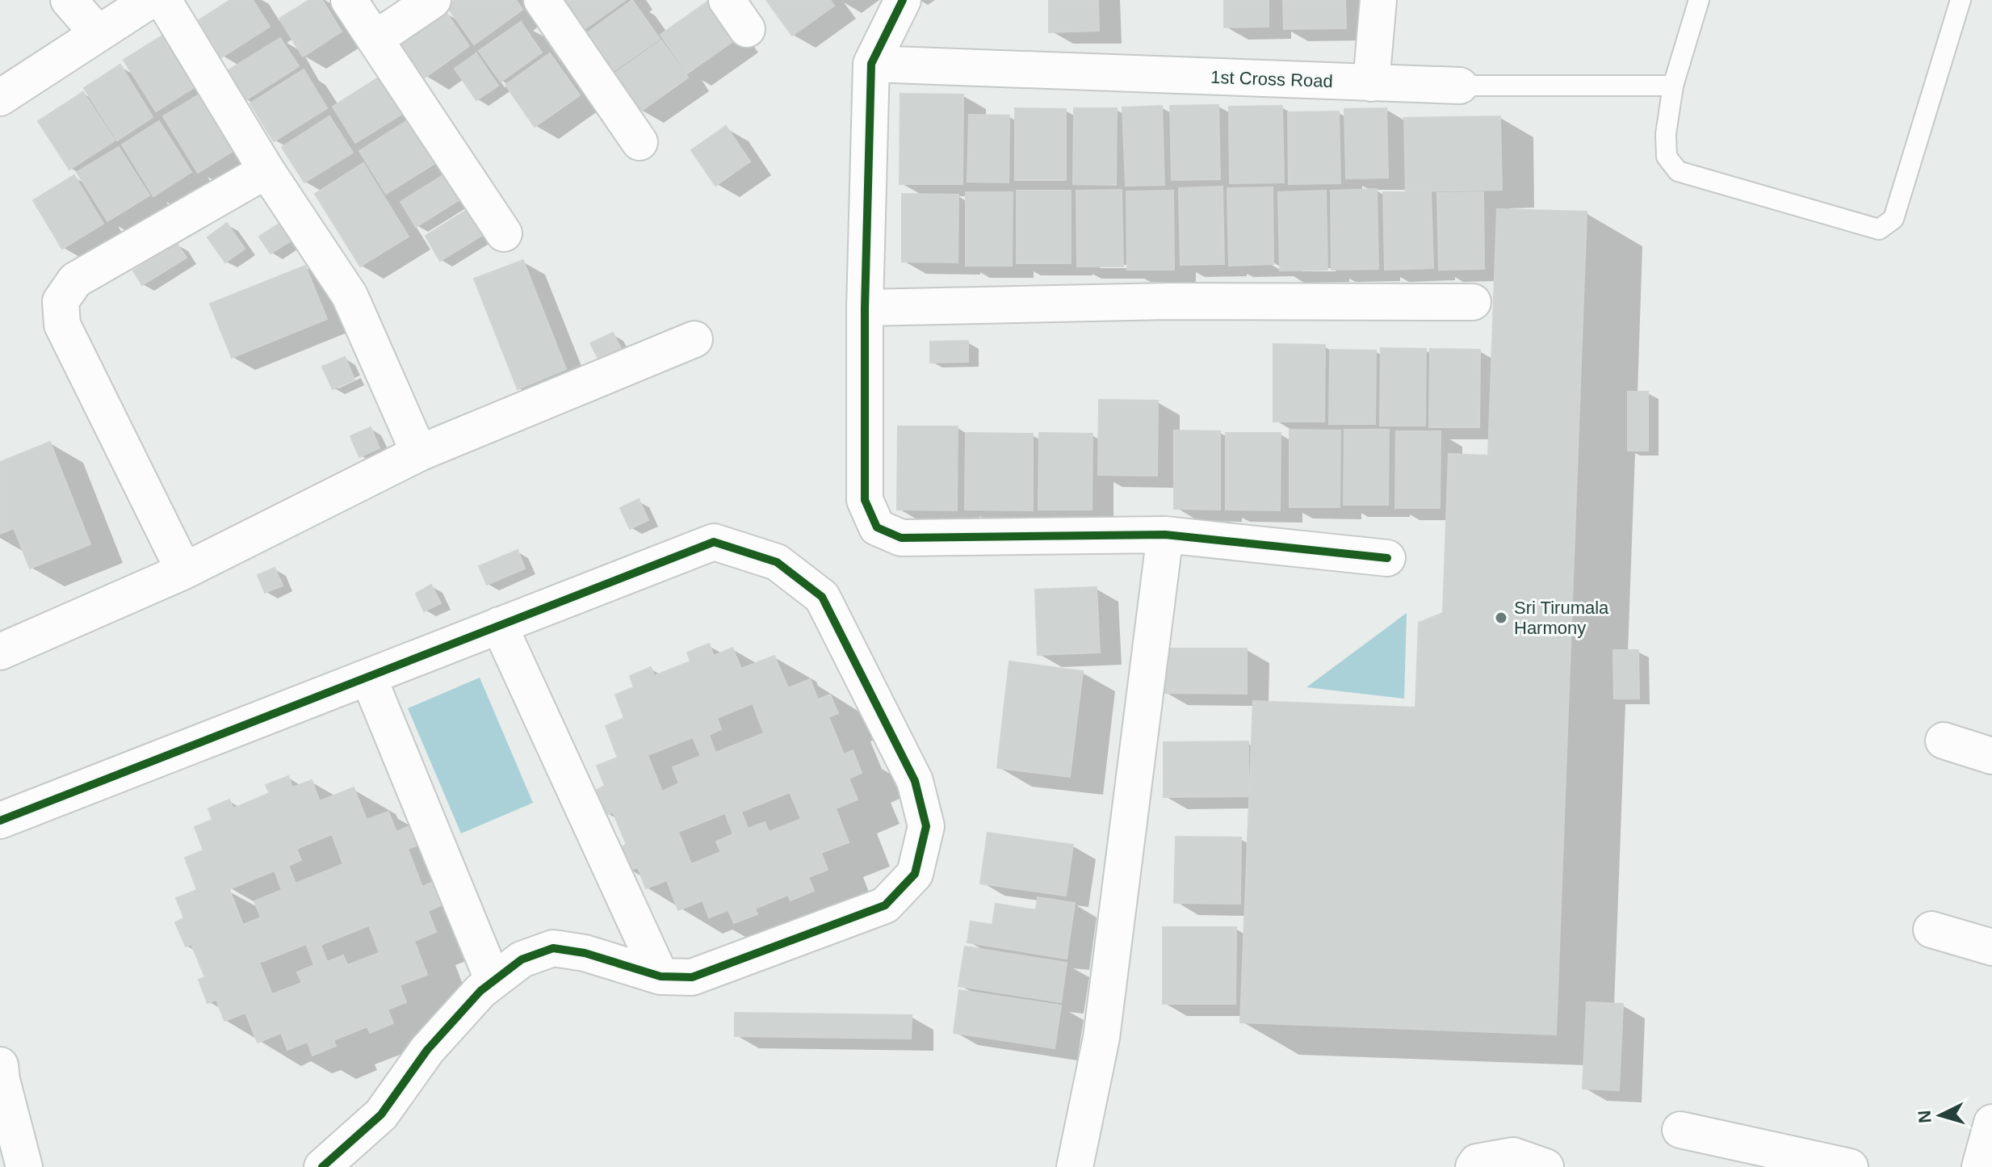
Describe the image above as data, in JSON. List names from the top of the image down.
{
  "streets": {
    "street": ["1st Cross Road"]
  },
  "places": ["Sri Tirumala Harmony"],
  "north": "left"
}
